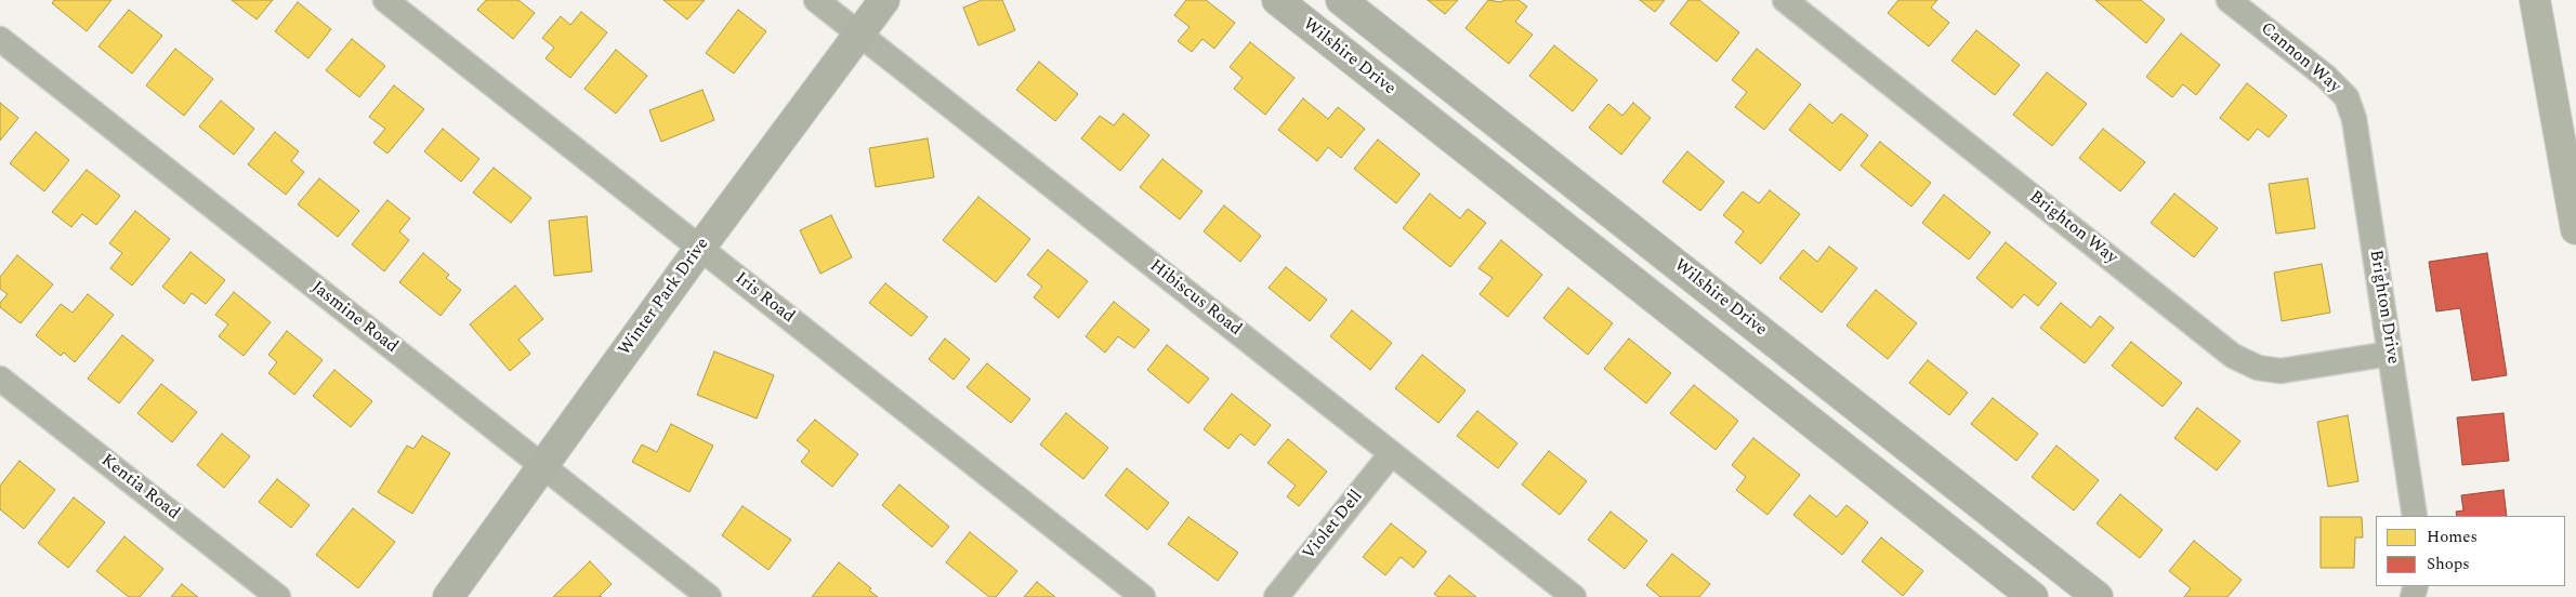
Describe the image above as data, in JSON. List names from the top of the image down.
{
  "streets": {
    "street": [
      "Wilshire Drive",
      "Cannon Way",
      "Brighton Way",
      "Winter Park Drive",
      "Iris Road",
      "Hibiscus Road",
      "Brighton Drive",
      "Jasmine Road",
      "Kentia Road",
      "Violet Dell"
    ]
  },
  "crossings": [
    ["Cannon Way", "Brighton Drive"],
    ["Brighton Way", "Brighton Drive"],
    ["Winter Park Drive", "Iris Road"],
    ["Winter Park Drive", "Hibiscus Road"],
    ["Winter Park Drive", "Jasmine Road"],
    ["Hibiscus Road", "Violet Dell"]
  ],
  "legend": ["Homes", "Shops"]
}
